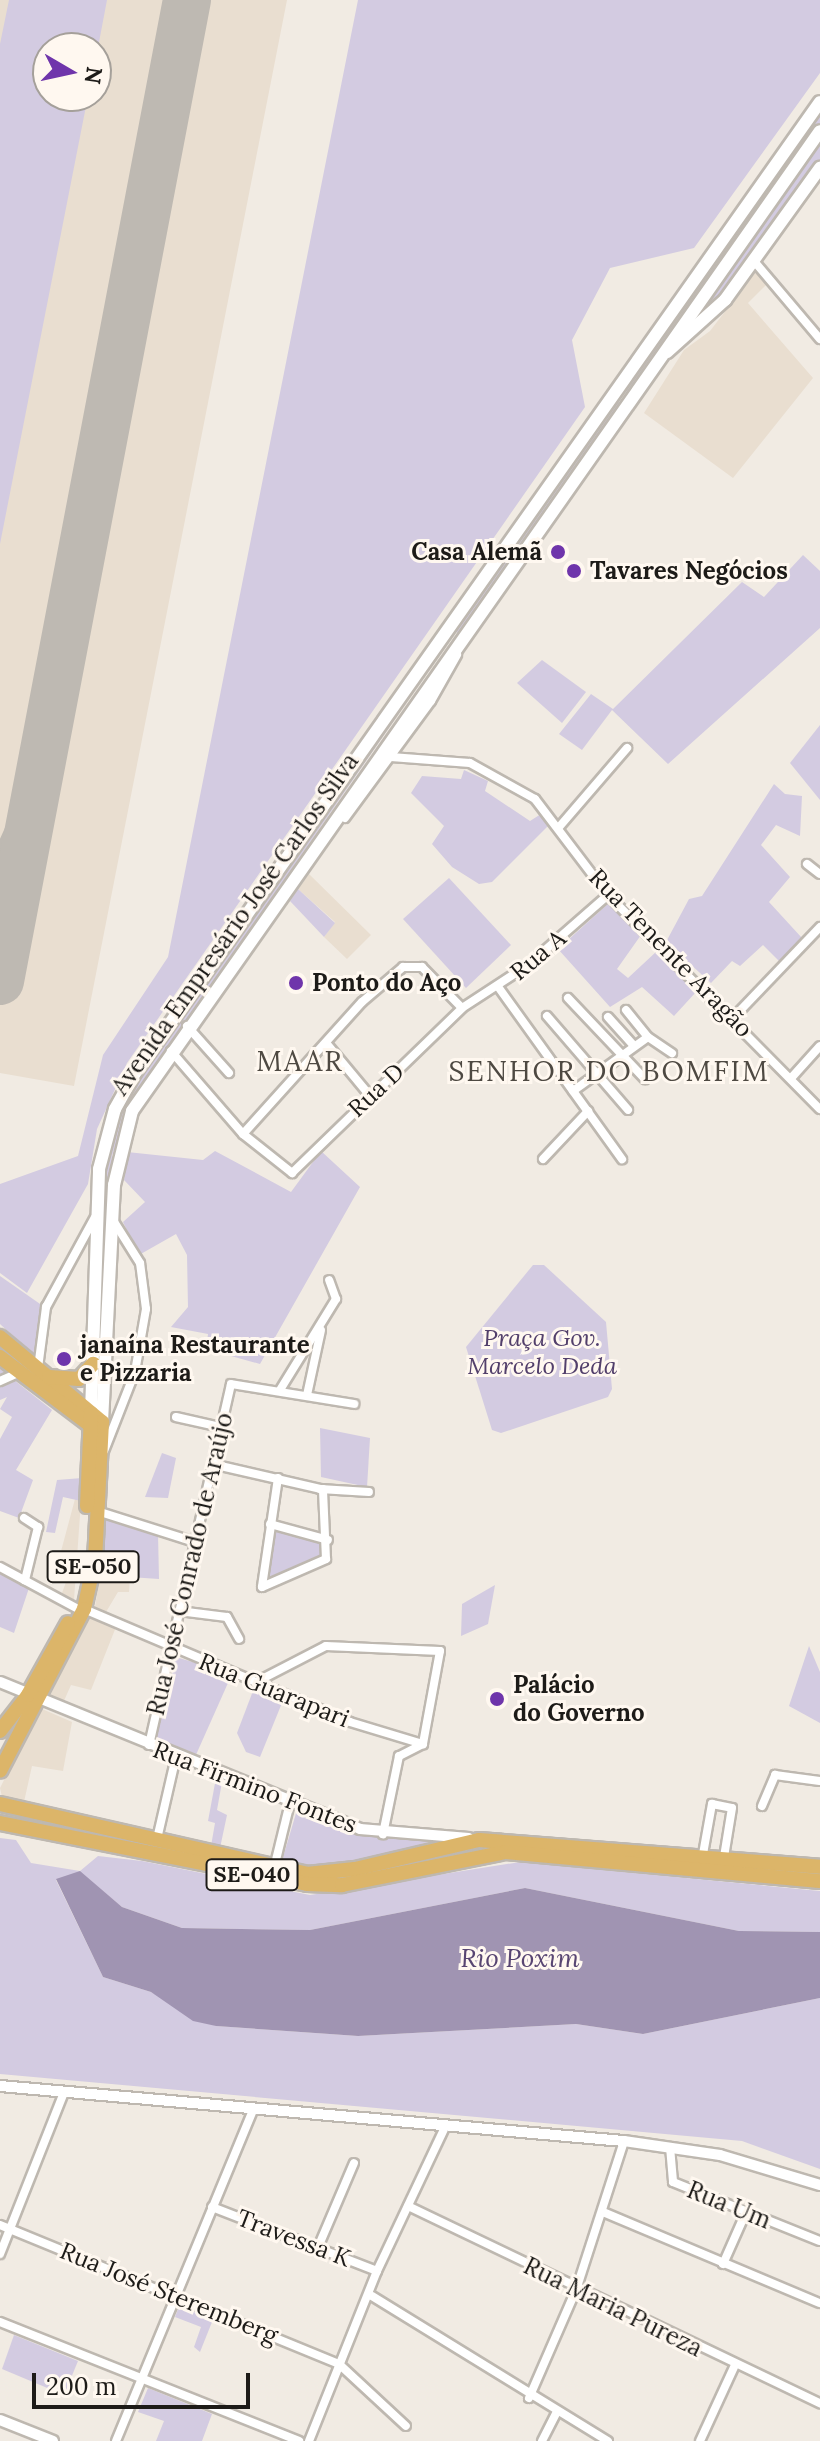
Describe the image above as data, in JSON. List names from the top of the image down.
{
  "streets": {
    "main road": ["Avenida Empresário José Carlos Silva", "SE-050", "SE-040"],
    "street": [
      "Rua Tenente Aragão",
      "Rua A",
      "Rua D",
      "Rua José Conrado de Araújo",
      "Rua Guarapari",
      "Rua Firmino Fontes",
      "Rua Um",
      "Travessa K",
      "Rua José Steremberg",
      "Rua Maria Pureza"
    ]
  },
  "crossings": [
    ["Avenida Empresário José Carlos Silva", "Rua Guarapari"],
    ["Avenida Empresário José Carlos Silva", "Rua Firmino Fontes"],
    ["Rua Tenente Aragão", "Rua A"],
    ["Rua A", "Rua D"],
    ["Rua José Conrado de Araújo", "Rua Guarapari"],
    ["Rua José Conrado de Araújo", "Rua Firmino Fontes"],
    ["Rua Firmino Fontes", "SE-040"]
  ],
  "districts": ["MAAR", "SENHOR DO BOMFIM"],
  "water": ["Rio Poxim"],
  "parks": ["Praça Gov. Marcelo Deda"],
  "places": [
    "Casa Alemã",
    "Tavares Negócios",
    "Ponto do Aço",
    "janaína Restaurante e Pizzaria",
    "Palácio do Governo"
  ],
  "scale_bar": "200 m",
  "north": "right"
}
